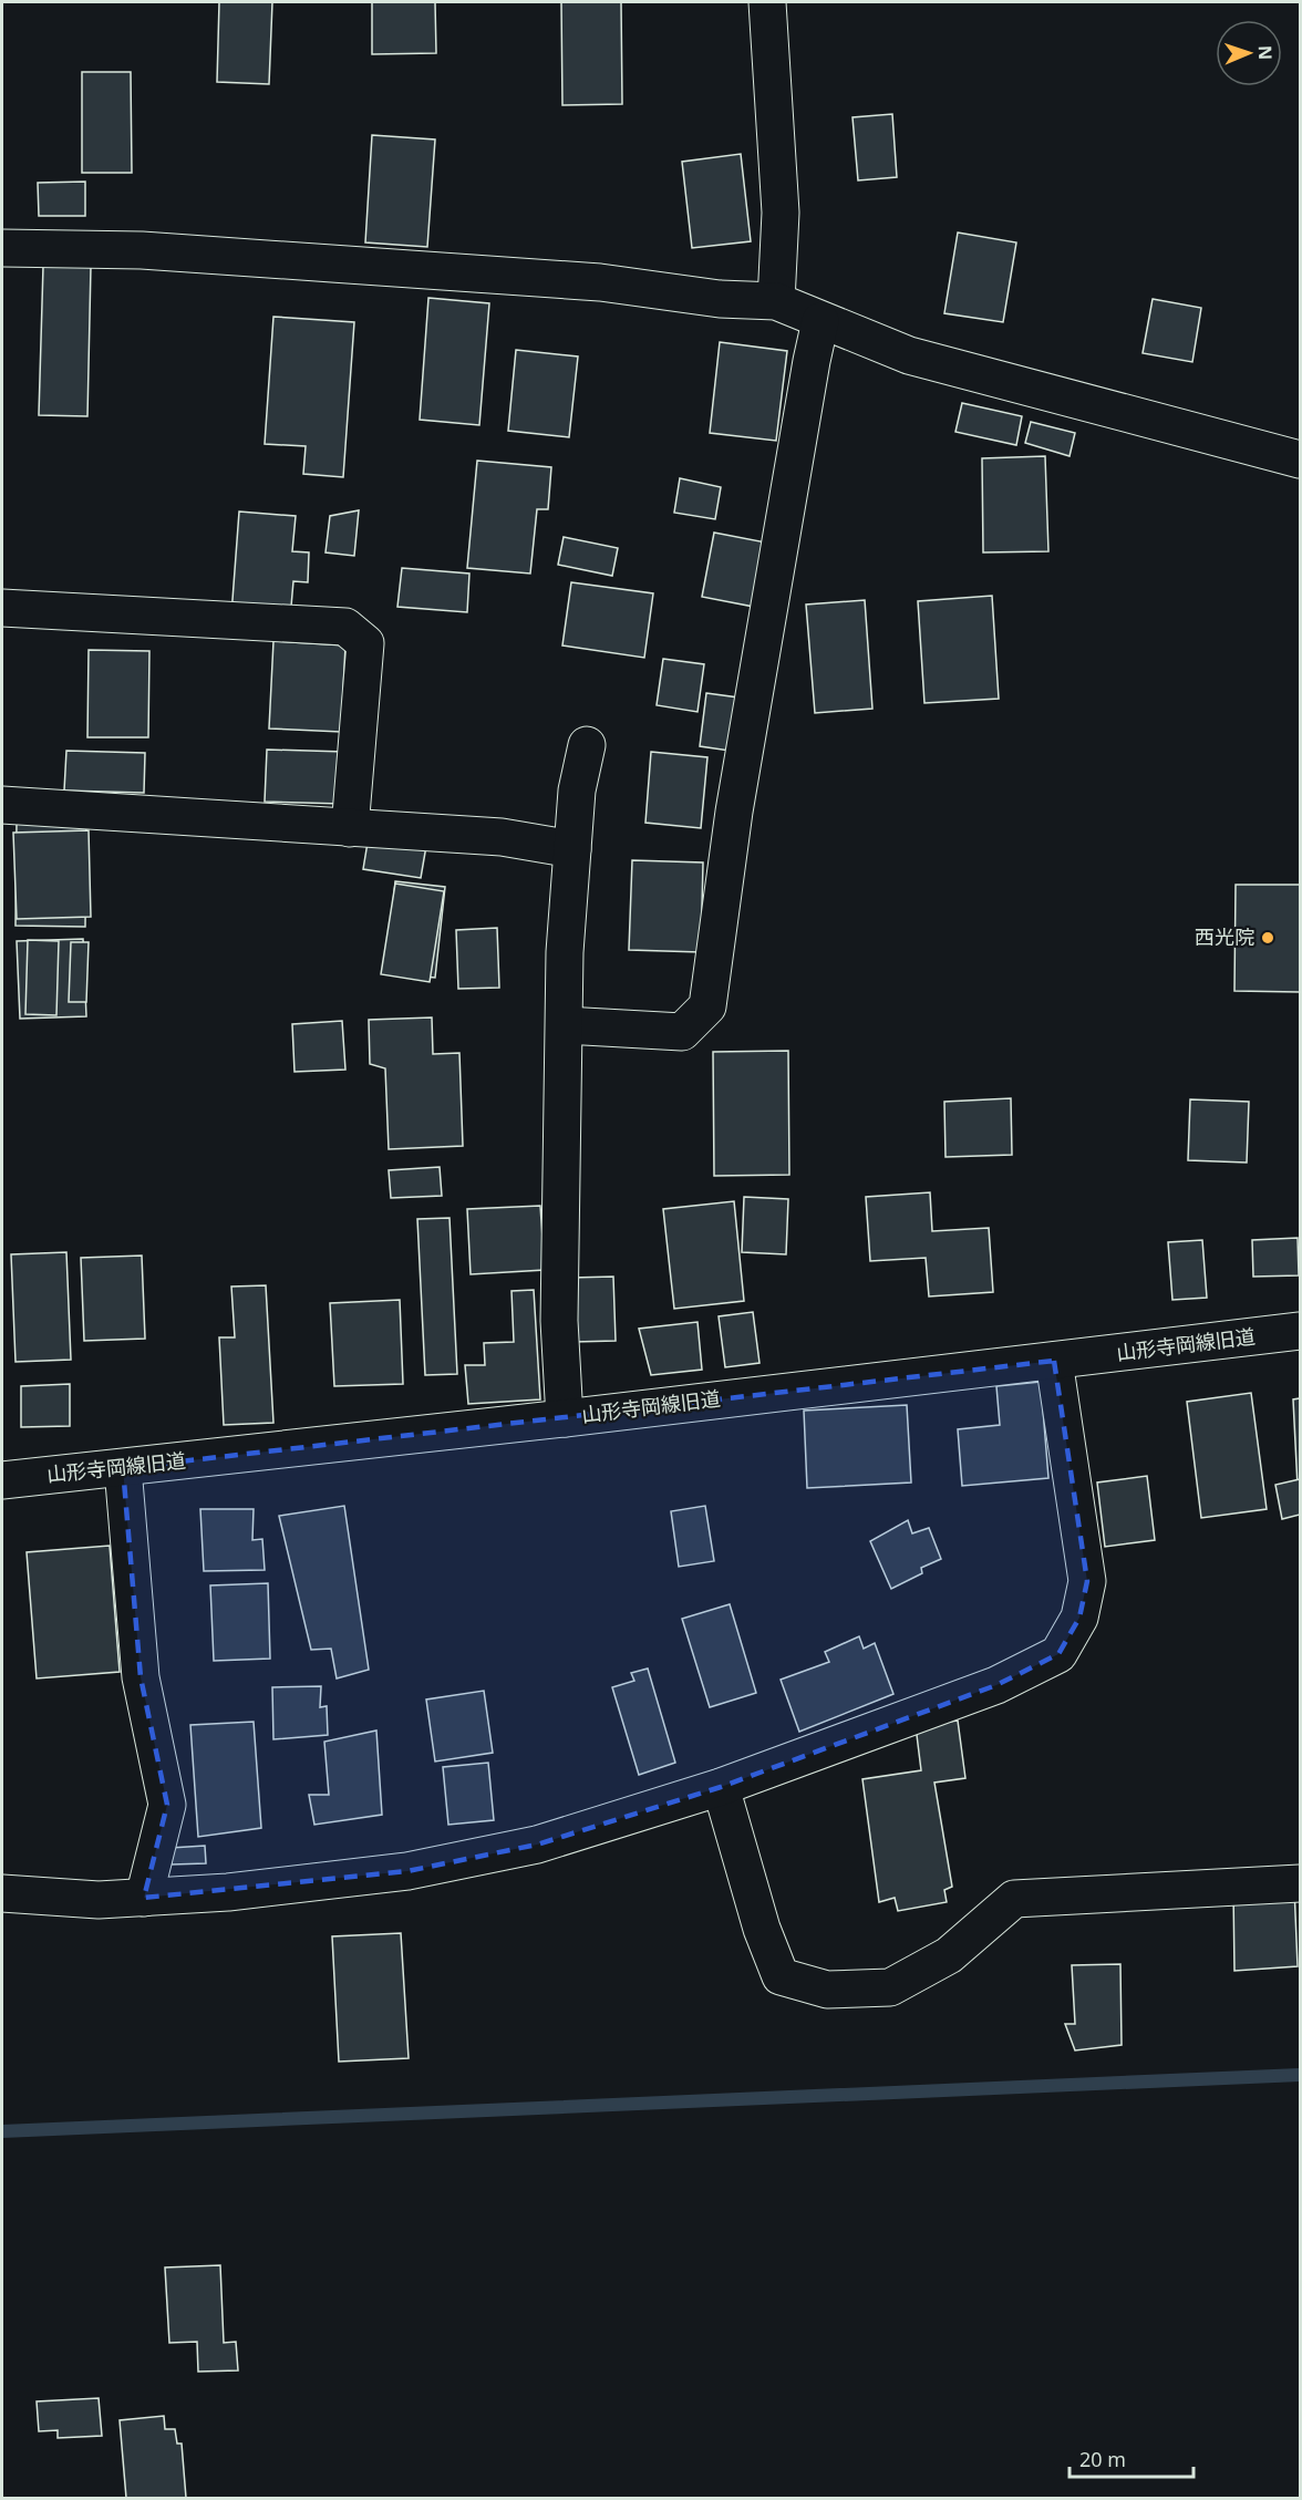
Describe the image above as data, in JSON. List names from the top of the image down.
{
  "streets": {
    "street": ["山形寺岡線旧道"]
  },
  "places": ["西光院"],
  "scale_bar": "20 m",
  "north": "right"
}
